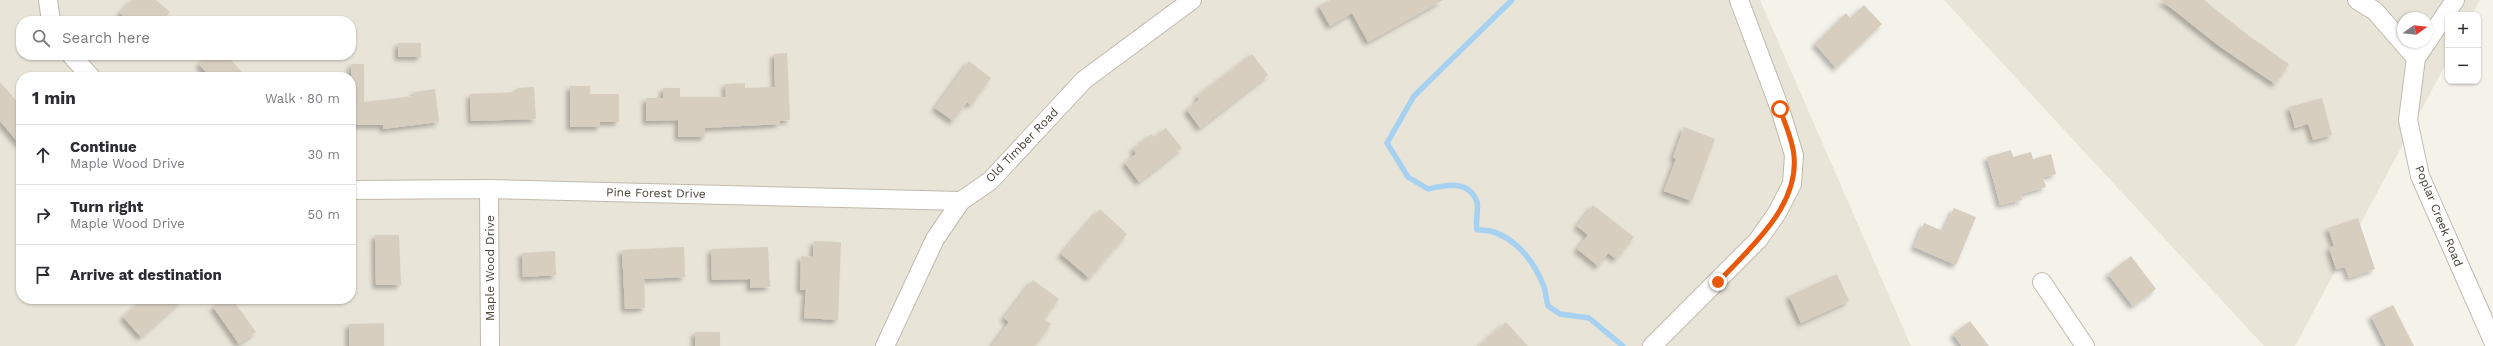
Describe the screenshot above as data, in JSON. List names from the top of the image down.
{
  "streets": {
    "street": [
      "Old Timber Road",
      "Pine Forest Drive",
      "Poplar Creek Road",
      "Maple Wood Drive"
    ]
  },
  "crossings": [
    ["Old Timber Road", "Pine Forest Drive"],
    ["Pine Forest Drive", "Maple Wood Drive"]
  ],
  "north": "right",
  "page": {
    "map_buttons": ["+", "−"],
    "search": "Search here",
    "heading": ["1 min", "Walk · 80 m"],
    "list": [
      ["Continue", "Maple Wood Drive", "30 m"],
      ["Turn right", "Maple Wood Drive", "50 m"],
      "Arrive at destination"
    ]
  }
}
